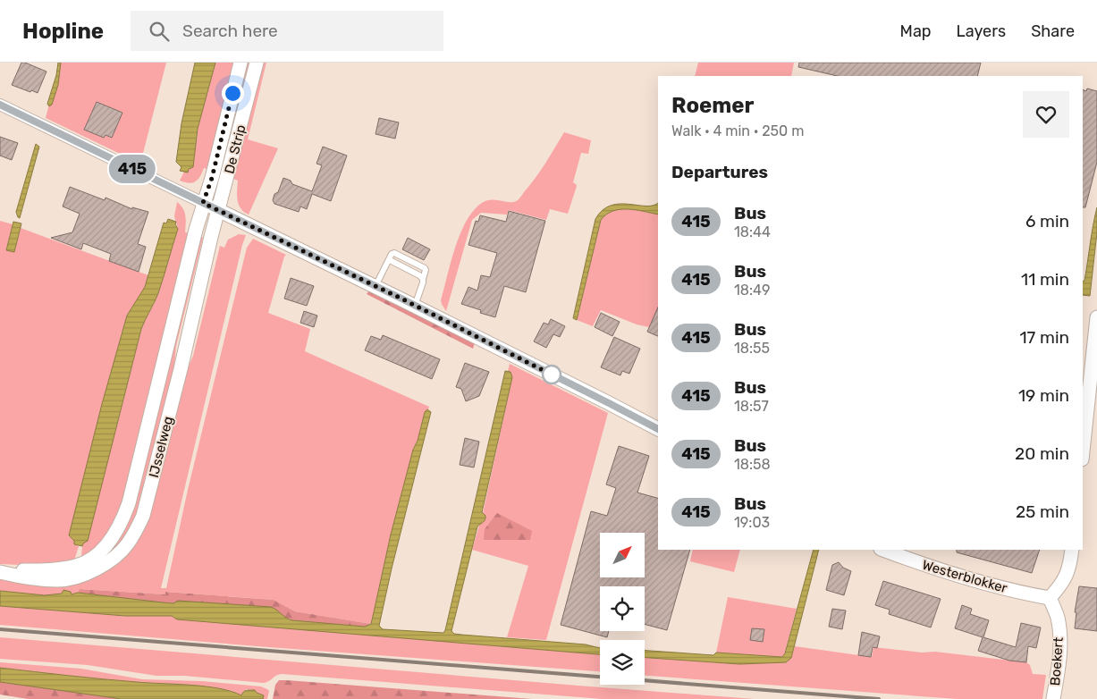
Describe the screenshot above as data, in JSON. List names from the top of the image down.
{
  "streets": {
    "street": [
      "De Strip",
      "IJsselweg",
      "Westerblokker",
      "Boekert"
    ]
  },
  "crossings": [
    ["De Strip", "IJsselweg"],
    ["Westerblokker", "Boekert"]
  ],
  "lines": ["bus line 415"],
  "north": "top right",
  "page": {
    "header": "Hopline",
    "search": "Search here",
    "nav": ["Map", "Layers", "Share"],
    "on_map": "415",
    "heading": [
      ["Roemer", "Walk · 4 min · 250 m"],
      "Departures"
    ],
    "list": [
      {
        "mark": "415",
        "name": "Bus",
        "note": "18:44",
        "value": "6 min"
      },
      {
        "mark": "415",
        "name": "Bus",
        "note": "18:49",
        "value": "11 min"
      },
      {
        "mark": "415",
        "name": "Bus",
        "note": "18:55",
        "value": "17 min"
      },
      {
        "mark": "415",
        "name": "Bus",
        "note": "18:57",
        "value": "19 min"
      },
      {
        "mark": "415",
        "name": "Bus",
        "note": "18:58",
        "value": "20 min"
      },
      {
        "mark": "415",
        "name": "Bus",
        "note": "19:03",
        "value": "25 min"
      }
    ]
  }
}
